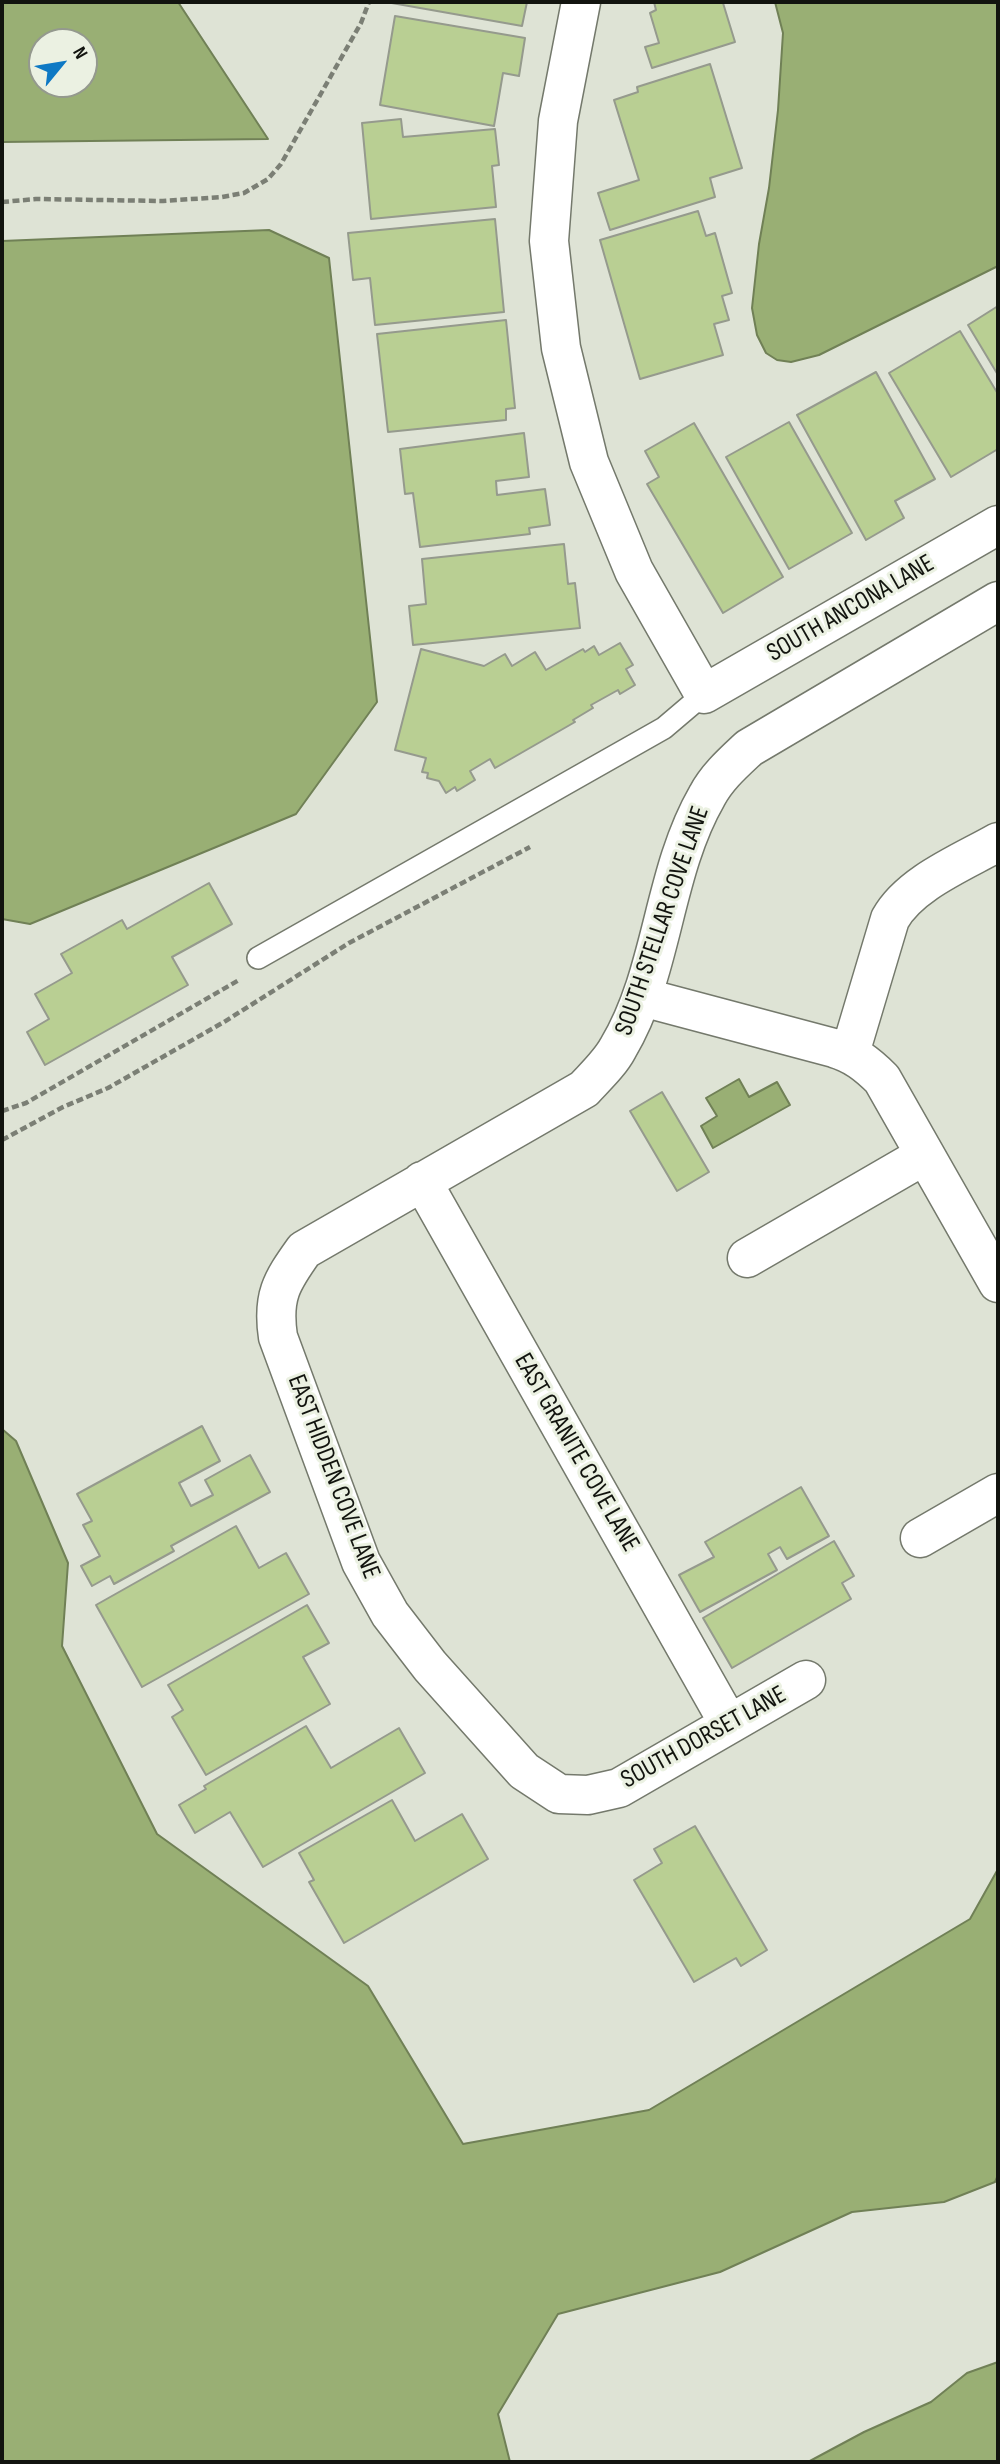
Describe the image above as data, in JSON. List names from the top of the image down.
{
  "streets": {
    "street": [
      "SOUTH ANCONA LANE",
      "SOUTH STELLAR COVE LANE",
      "EAST GRANITE COVE LANE",
      "EAST HIDDEN COVE LANE",
      "SOUTH DORSET LANE"
    ]
  },
  "crossings": [
    ["SOUTH STELLAR COVE LANE", "EAST GRANITE COVE LANE"],
    ["SOUTH STELLAR COVE LANE", "EAST HIDDEN COVE LANE"],
    ["EAST GRANITE COVE LANE", "SOUTH DORSET LANE"],
    ["EAST HIDDEN COVE LANE", "SOUTH DORSET LANE"]
  ],
  "north": "top right"
}
